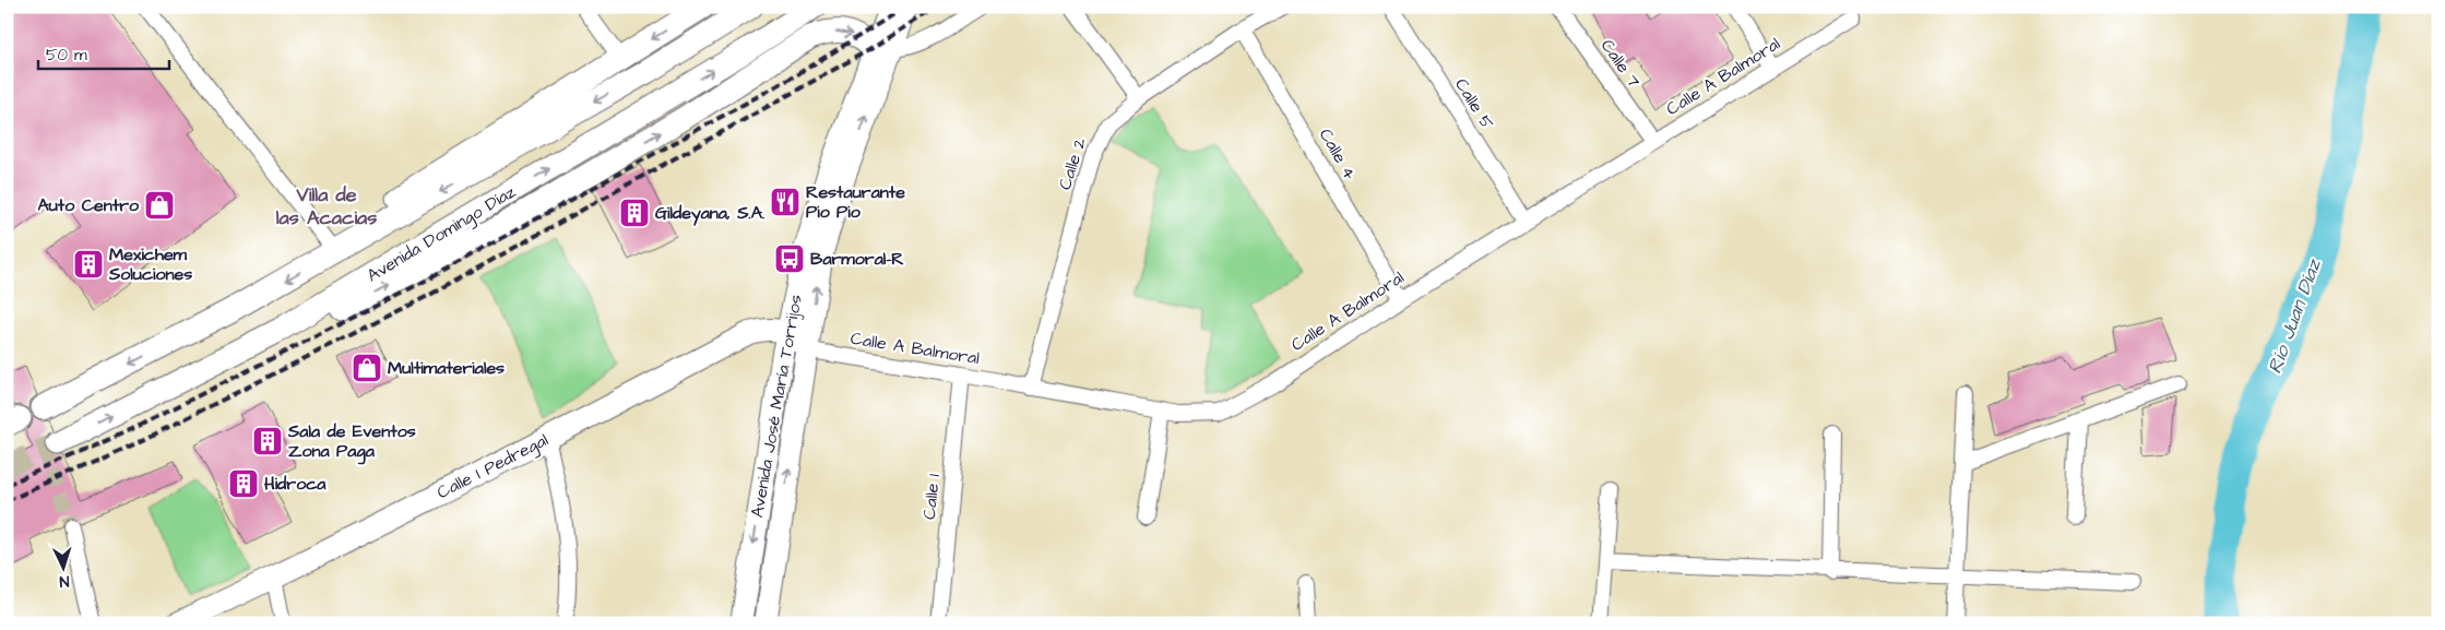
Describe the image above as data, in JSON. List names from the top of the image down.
{
  "streets": {
    "main road": ["Avenida Domingo Díaz", "Avenida José María Torrijos", "Calle 1 Pedregal"],
    "street": [
      "Calle 7",
      "Calle A Balmoral",
      "Calle 5",
      "Calle 4",
      "Calle 2",
      "Calle 1"
    ]
  },
  "crossings": [
    ["Calle 7", "Calle A Balmoral"],
    ["Calle A Balmoral", "Calle 5"],
    ["Calle A Balmoral", "Calle 4"],
    ["Calle A Balmoral", "Calle 2"],
    ["Calle A Balmoral", "Avenida José María Torrijos"],
    ["Calle A Balmoral", "Calle 1 Pedregal"],
    ["Calle A Balmoral", "Calle 1"],
    ["Calle 4", "Calle 2"],
    ["Avenida José María Torrijos", "Calle 1 Pedregal"]
  ],
  "districts": ["Villa de las Acacias"],
  "water": ["Río Juan Díaz"],
  "places": {
    "restaurant": ["Restaurante Pio Pio"],
    "shop": ["Auto Centro", "Multimateriales"],
    "building": [
      "Gildeyana, S.A.",
      "Mexichem Soluciones",
      "Sala de Eventos Zona Paga",
      "Hidroca"
    ],
    "bus stop": ["Barmoral-R"]
  },
  "scale_bar": "50 m",
  "north": "bottom"
}
